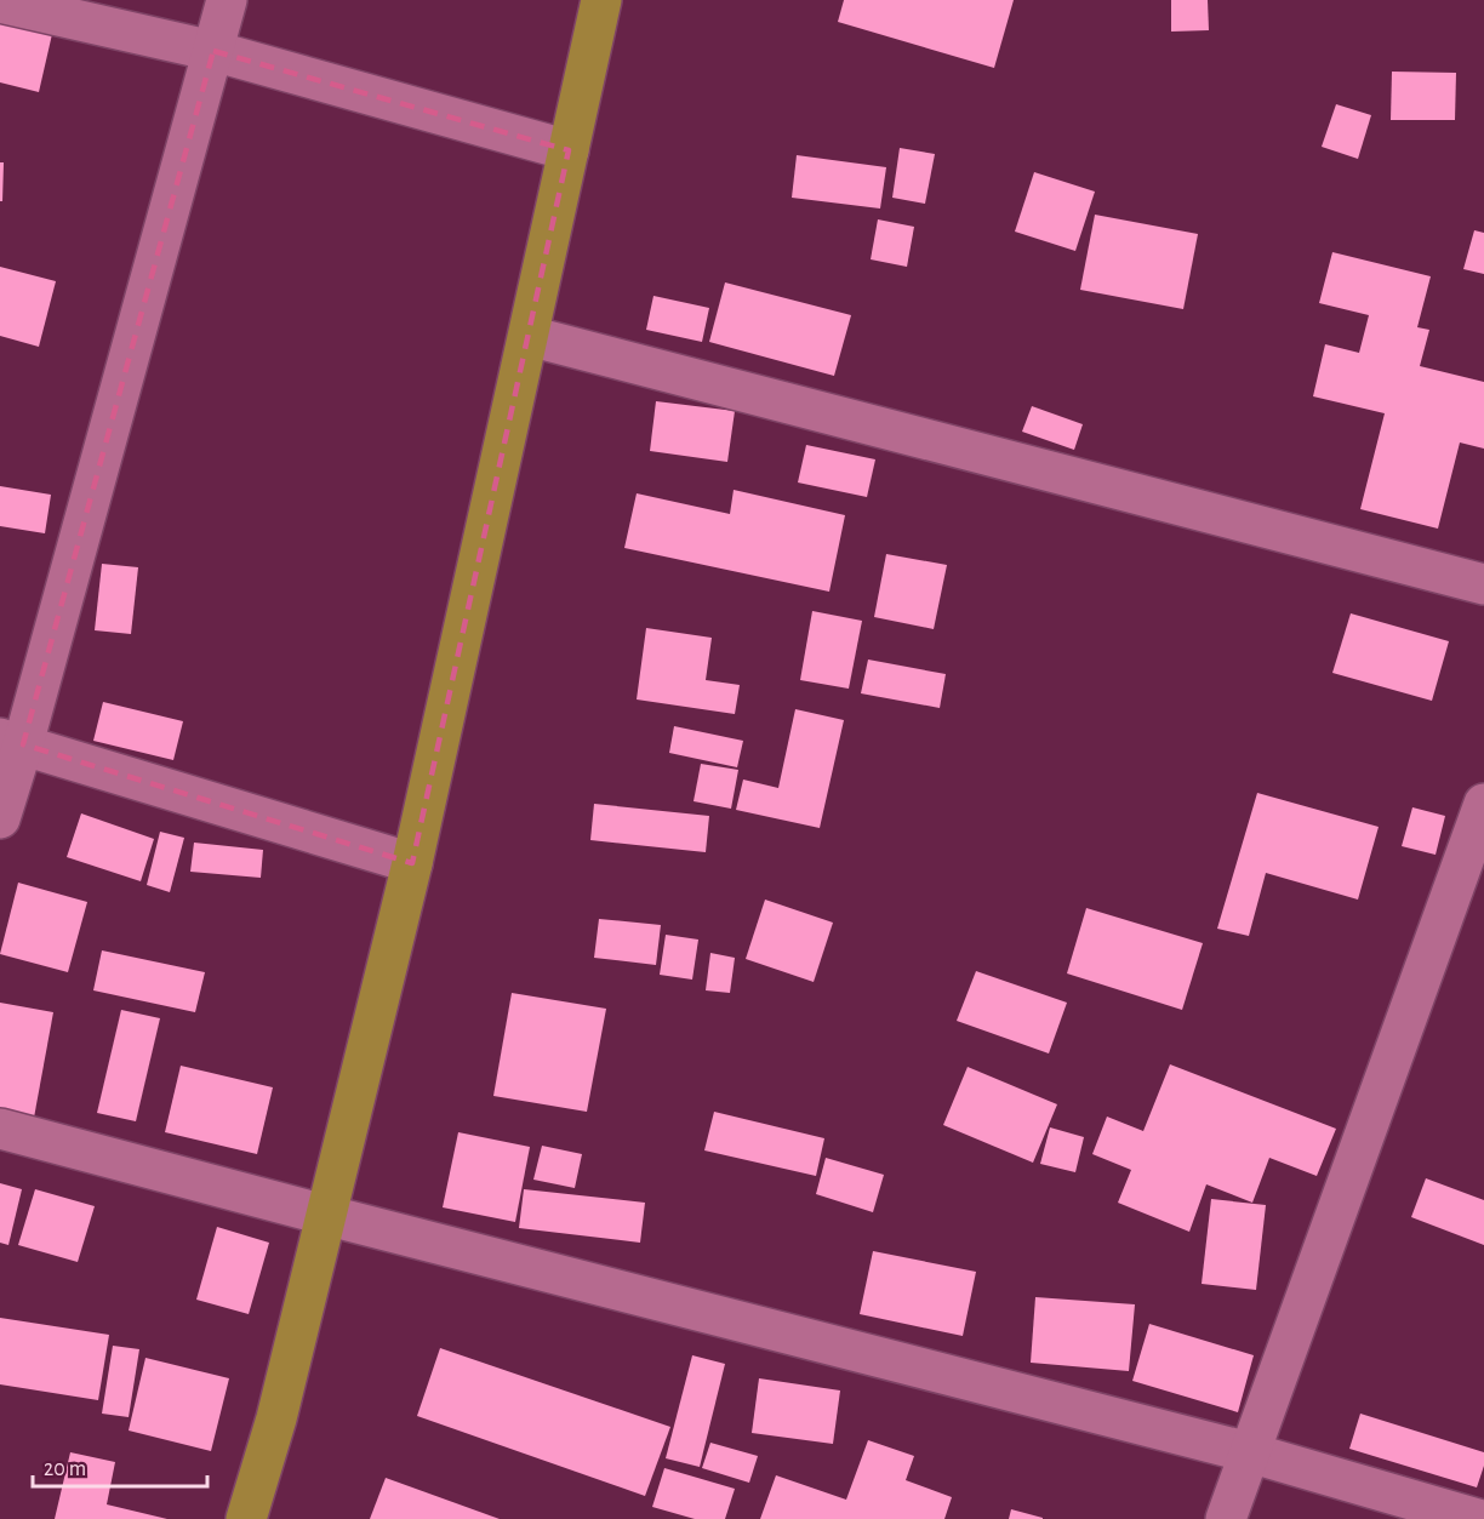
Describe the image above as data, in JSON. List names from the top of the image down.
{
  "scale_bar": "20 m"
}
